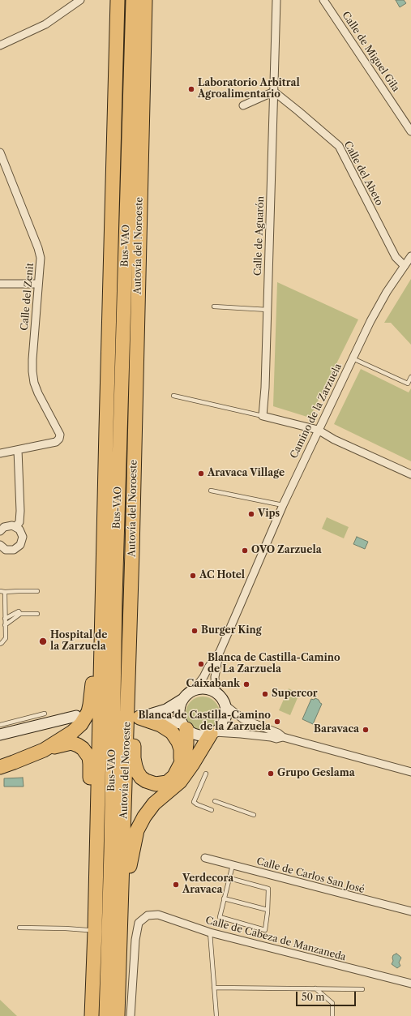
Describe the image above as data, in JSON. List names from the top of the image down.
{
  "streets": {
    "highway": ["Bus-VAO", "Autovía del Noroeste"],
    "street": [
      "Calle de Miguel Gila",
      "Calle del Abeto",
      "Calle de Aguarón",
      "Calle del Zenit",
      "Camino de la Zarzuela",
      "Calle de Carlos San José",
      "Calle de Cabeza de Manzaneda"
    ]
  },
  "crossings": [
    ["Calle del Abeto", "Calle de Aguarón"],
    ["Calle del Abeto", "Camino de la Zarzuela"],
    ["Bus-VAO", "Autovía del Noroeste"],
    ["Bus-VAO", "Calle de Cabeza de Manzaneda"],
    ["Autovía del Noroeste", "Calle de Cabeza de Manzaneda"]
  ],
  "places": [
    "Laboratorio Arbitral Agroalimentario",
    "Aravaca Village",
    "Vips",
    "OVO Zarzuela",
    "AC Hotel",
    "Burger King",
    "Hospital de la Zarzuela",
    "Blanca de Castilla-Camino de La Zarzuela",
    "Caixabank",
    "Supercor",
    "Blanca de Castilla-Camino de la Zarzuela",
    "Baravaca",
    "Grupo Geslama",
    "Verdecora Aravaca"
  ],
  "scale_bar": "50 m"
}
